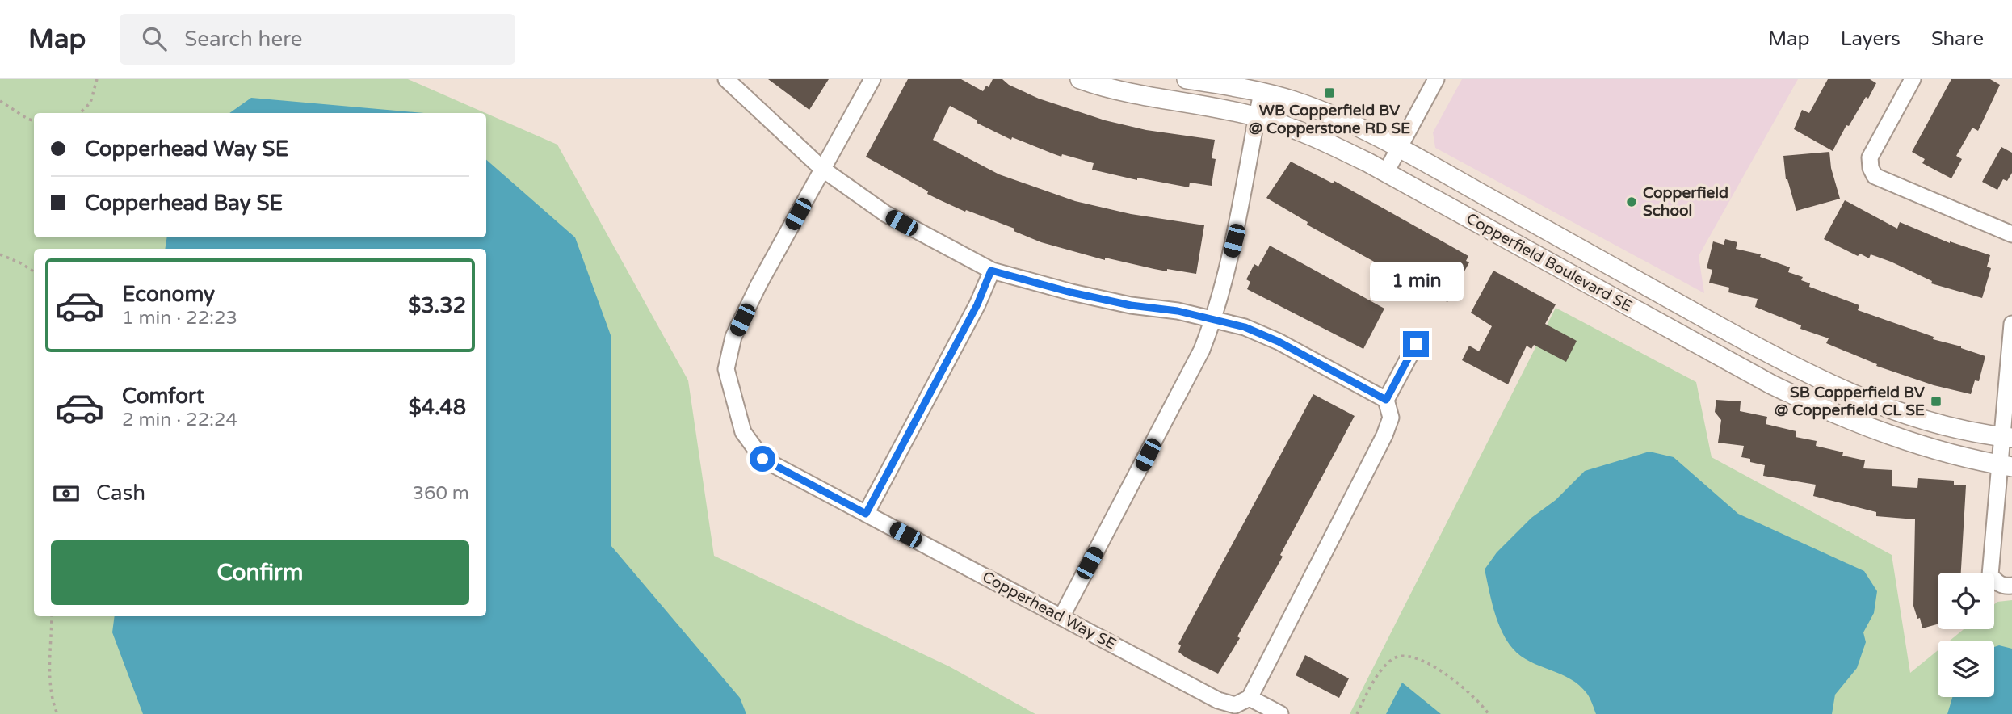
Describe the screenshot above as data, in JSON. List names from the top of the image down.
{
  "streets": {
    "street": ["Copperfield Boulevard SE", "Copperhead Way SE"]
  },
  "places": {
    "transit": ["WB Copperfield BV @ Copperstone RD SE", "SB Copperfield BV @ Copperfield CL SE"],
    "other": ["Copperfield School"]
  },
  "page": {
    "header": "Map",
    "search": "Search here",
    "nav": ["Map", "Layers", "Share"],
    "banner": ["Copperhead Way SE", "Copperhead Bay SE"],
    "list": [
      {
        "name": "Economy",
        "note": "1 min · 22:23",
        "value": "$3.32"
      },
      {
        "name": "Comfort",
        "note": "2 min · 22:24",
        "value": "$4.48"
      }
    ],
    "bubble": "1 min",
    "pay": ["Cash", "360 m"],
    "buttons": "Confirm"
  }
}
